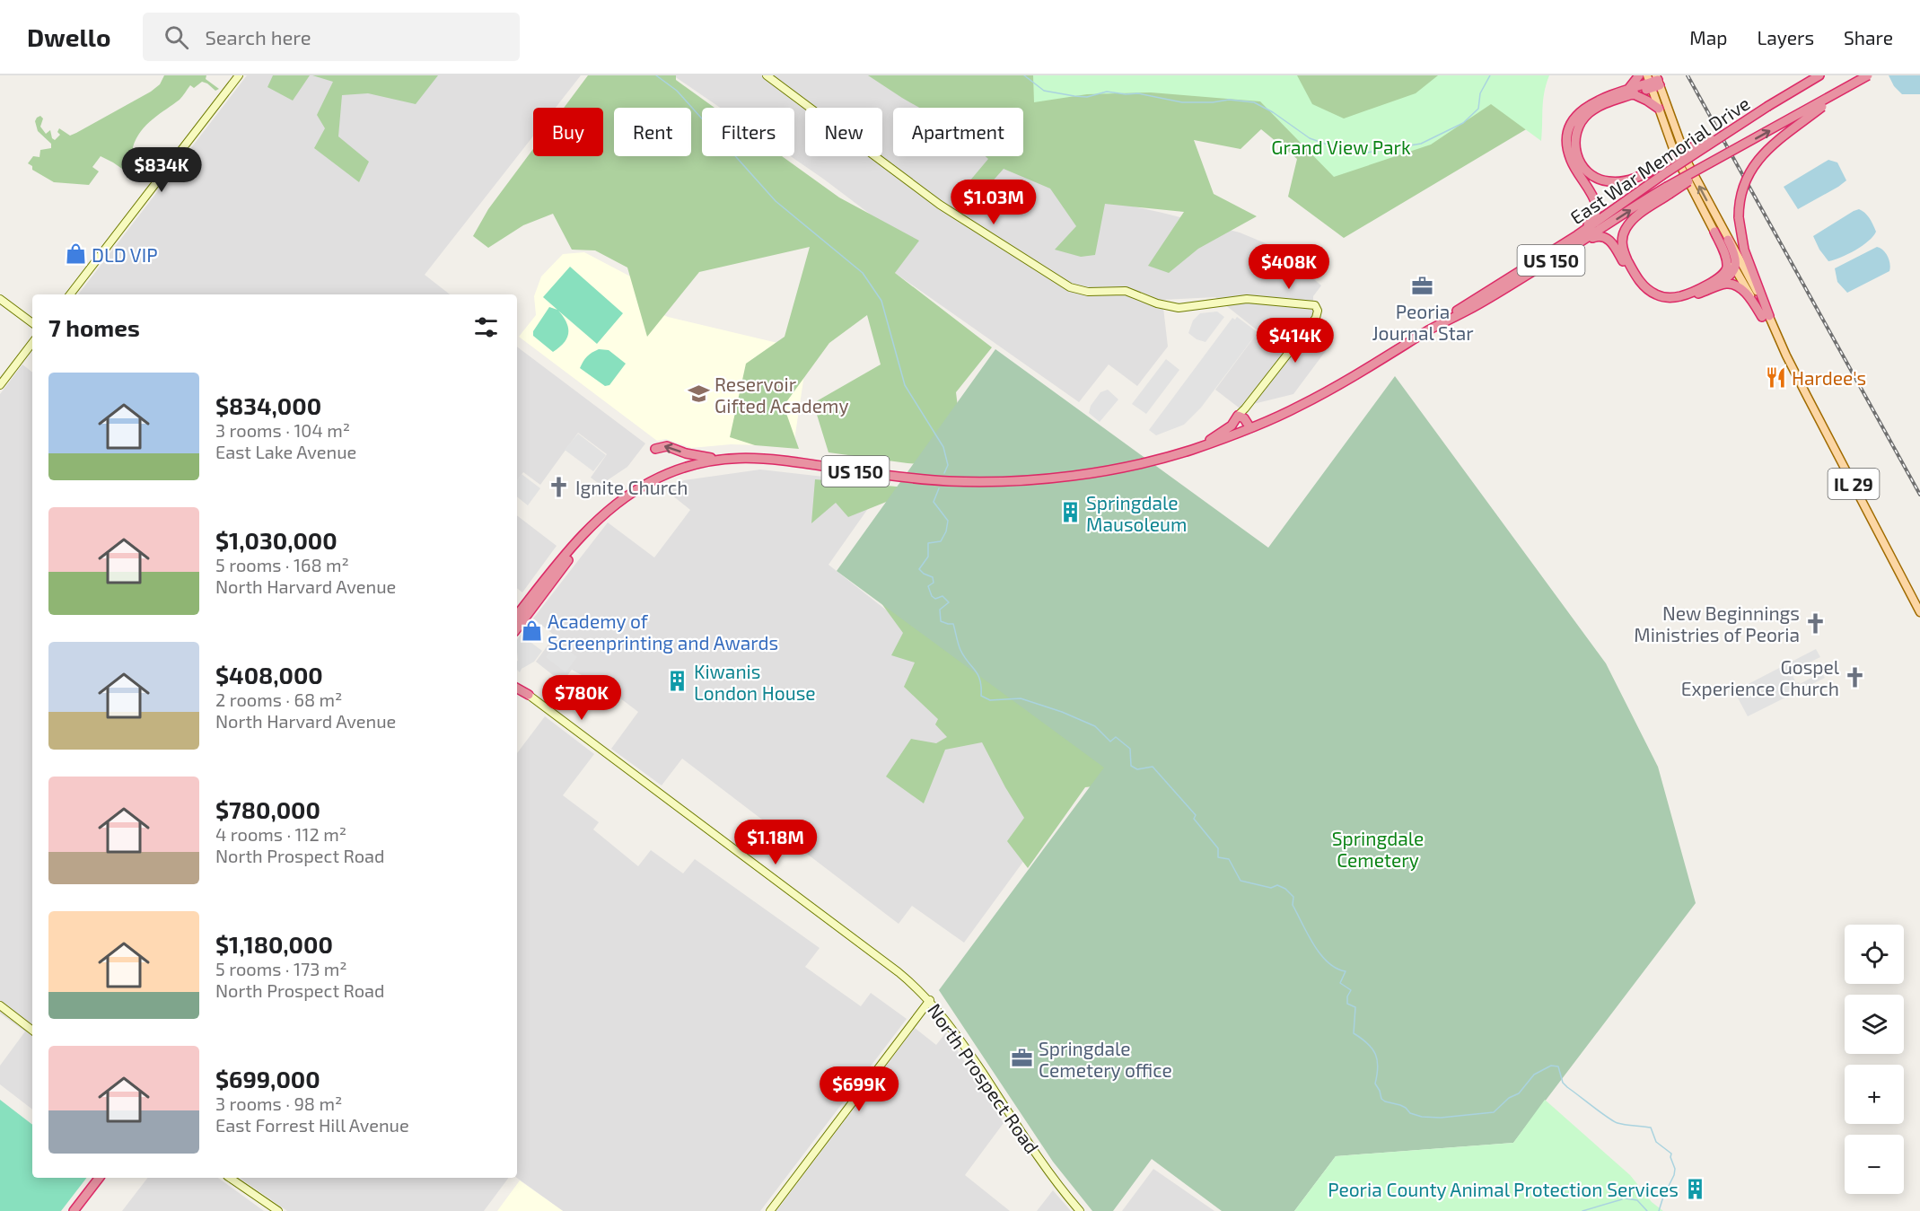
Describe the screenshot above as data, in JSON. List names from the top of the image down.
{
  "streets": {
    "highway": ["East War Memorial Drive", "US 150"],
    "main road": ["IL 29"],
    "street": ["North Prospect Road"]
  },
  "crossings": [
    ["East War Memorial Drive", "US 150"]
  ],
  "parks": ["Grand View Park", "Springdale Cemetery"],
  "places": {
    "shop": ["DLD VIP", "Academy of Screenprinting and Awards"],
    "office": ["Peoria Journal Star", "Springdale Cemetery office"],
    "restaurant": ["Hardee's"],
    "school or university": ["Reservoir Gifted Academy"],
    "church": ["Ignite Church", "New Beginnings Ministries of Peoria", "Gospel Experience Church"],
    "building": ["Springdale Mausoleum", "Kiwanis London House", "Peoria County Animal Protection Services"]
  },
  "page": {
    "header": "Dwello",
    "search": "Search here",
    "nav": ["Map", "Layers", "Share"],
    "chip": [
      "Buy",
      "Rent",
      "Filters",
      "New",
      "Apartment"
    ],
    "price": [
      "$834K",
      "$1.03M",
      "$408K",
      "$414K",
      "$780K",
      "$1.18M",
      "$699K"
    ],
    "heading": "7 homes",
    "list": [
      {
        "name": "$834,000",
        "note": "3 rooms · 104 m² · East Lake Avenue"
      },
      {
        "name": "$1,030,000",
        "note": "5 rooms · 168 m² · North Harvard Avenue"
      },
      {
        "name": "$408,000",
        "note": "2 rooms · 68 m² · North Harvard Avenue"
      },
      {
        "name": "$780,000",
        "note": "4 rooms · 112 m² · North Prospect Road"
      },
      {
        "name": "$1,180,000",
        "note": "5 rooms · 173 m² · North Prospect Road"
      },
      {
        "name": "$699,000",
        "note": "3 rooms · 98 m² · East Forrest Hill Avenue"
      }
    ],
    "map_buttons": ["+", "−"]
  }
}
